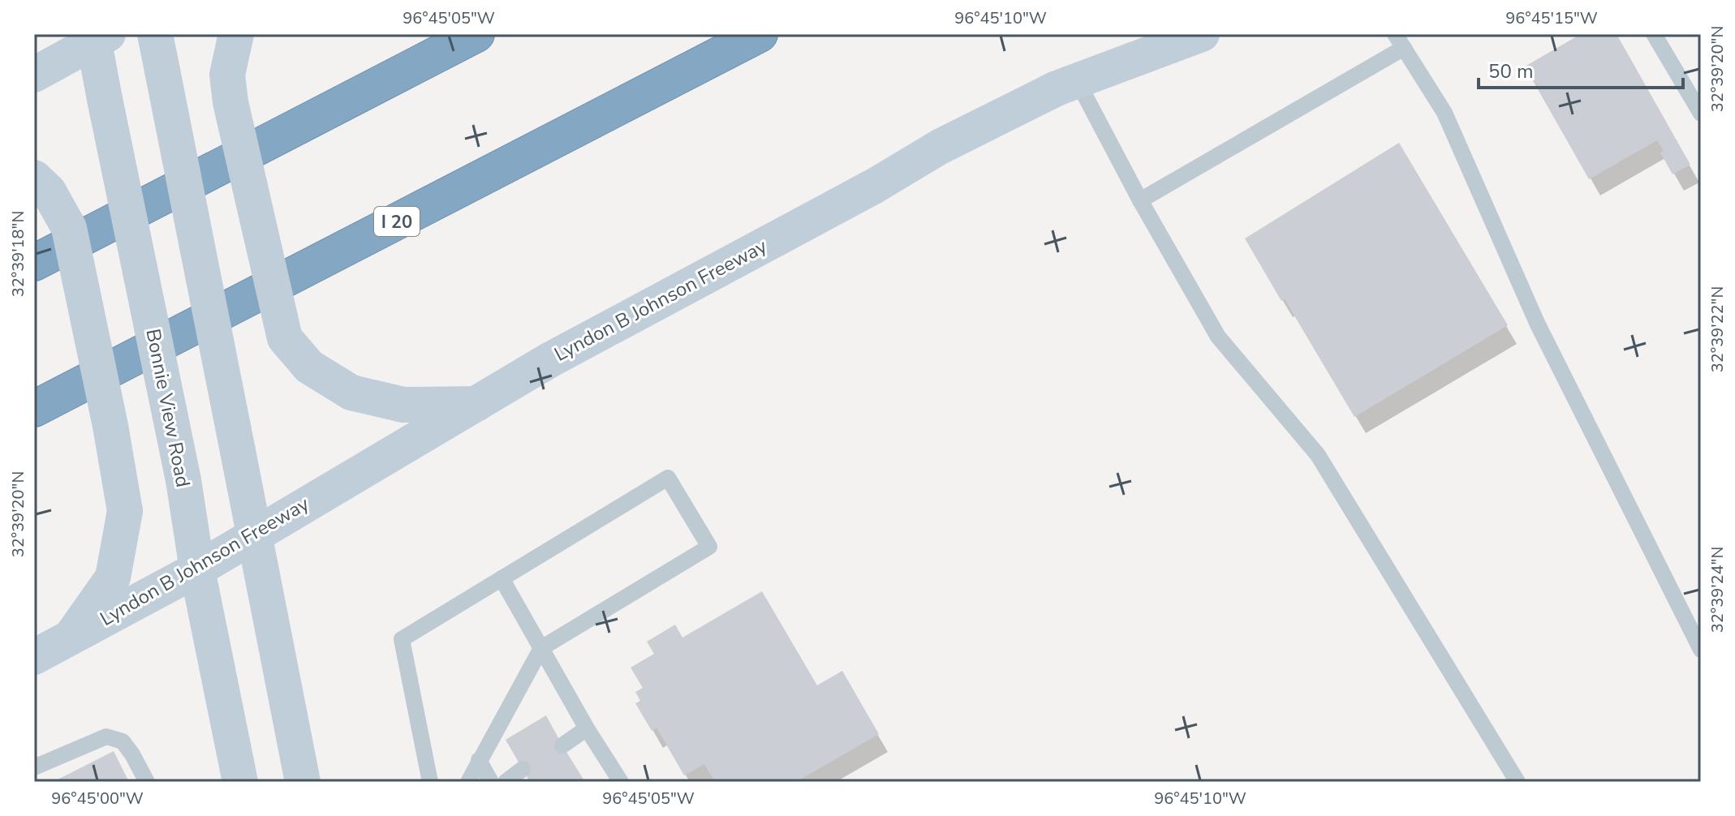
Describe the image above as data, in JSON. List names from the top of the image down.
{
  "streets": {
    "highway": ["I 20"],
    "main road": ["Lyndon B Johnson Freeway", "Bonnie View Road"]
  },
  "crossings": [
    ["Lyndon B Johnson Freeway", "Bonnie View Road"]
  ],
  "scale_bar": "50 m",
  "coordinates": [
    "96°45'05\"W",
    "96°45'10\"W",
    "96°45'15\"W",
    "32°39'20\"N",
    "32°39'18\"N",
    "32°39'22\"N",
    "32°39'24\"N",
    "96°45'00\"W"
  ]
}
